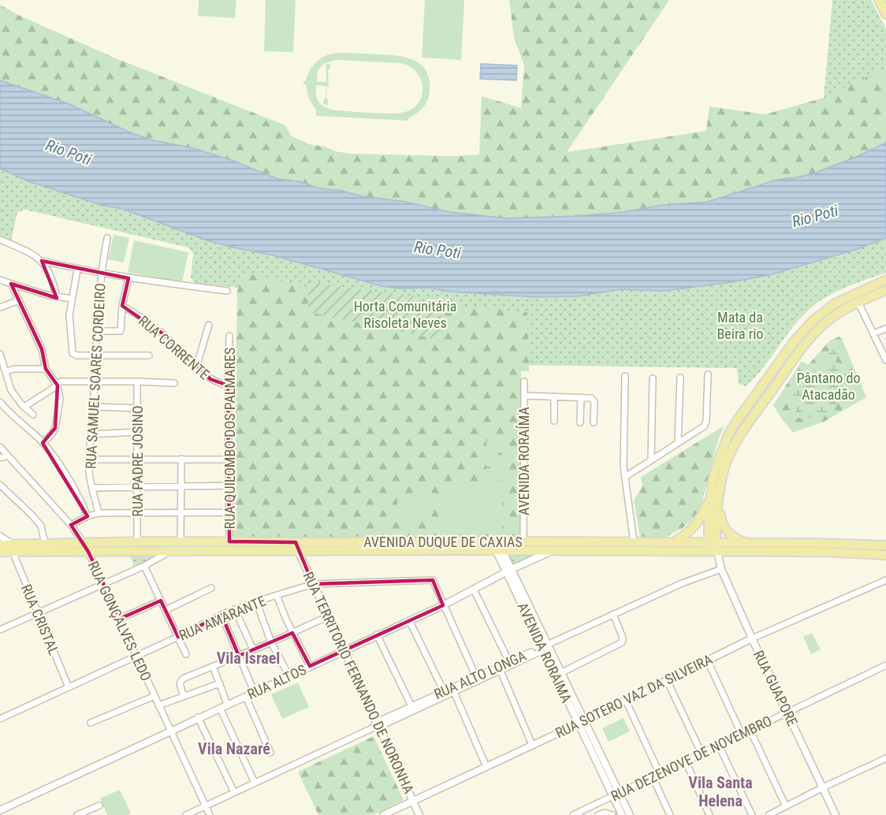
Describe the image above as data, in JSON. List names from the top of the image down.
{
  "streets": {
    "main road": ["AVENIDA DUQUE DE CAXIAS"],
    "street": [
      "RUA CORRENTE",
      "RUA SAMUEL SOARES CORDEIRO",
      "RUA QUILOMBO DOS PALMARES",
      "RUA PADRE JOSINO",
      "AVENIDA RORAÍMA",
      "RUA AMARANTE",
      "RUA CRISTAL",
      "RUA GONÇALVES LEDO",
      "AVENIDA RORAIMA",
      "RUA ALTO LONGA",
      "RUA ALTOS",
      "RUA TERRITORIO FERNANDO DE NORONHA",
      "RUA GUAPORE",
      "RUA SOTERO VAZ DA SILVEIRA",
      "RUA DEZENOVE DE NOVEMBRO"
    ]
  },
  "crossings": [
    ["RUA CORRENTE", "RUA QUILOMBO DOS PALMARES"],
    ["RUA QUILOMBO DOS PALMARES", "AVENIDA DUQUE DE CAXIAS"],
    ["RUA PADRE JOSINO", "AVENIDA DUQUE DE CAXIAS"],
    ["AVENIDA RORAÍMA", "AVENIDA DUQUE DE CAXIAS"],
    ["AVENIDA DUQUE DE CAXIAS", "RUA CRISTAL"],
    ["AVENIDA DUQUE DE CAXIAS", "RUA GONÇALVES LEDO"],
    ["AVENIDA DUQUE DE CAXIAS", "AVENIDA RORAIMA"],
    ["AVENIDA DUQUE DE CAXIAS", "RUA ALTOS"],
    ["AVENIDA DUQUE DE CAXIAS", "RUA TERRITORIO FERNANDO DE NORONHA"],
    ["AVENIDA DUQUE DE CAXIAS", "RUA GUAPORE"],
    ["RUA AMARANTE", "RUA CRISTAL"],
    ["RUA AMARANTE", "RUA GONÇALVES LEDO"],
    ["RUA AMARANTE", "RUA ALTOS"],
    ["RUA AMARANTE", "RUA TERRITORIO FERNANDO DE NORONHA"],
    ["RUA GONÇALVES LEDO", "RUA ALTO LONGA"],
    ["RUA GONÇALVES LEDO", "RUA ALTOS"],
    ["AVENIDA RORAIMA", "RUA ALTO LONGA"],
    ["AVENIDA RORAIMA", "RUA ALTOS"],
    ["AVENIDA RORAIMA", "RUA SOTERO VAZ DA SILVEIRA"],
    ["AVENIDA RORAIMA", "RUA DEZENOVE DE NOVEMBRO"],
    ["RUA ALTO LONGA", "RUA TERRITORIO FERNANDO DE NORONHA"],
    ["RUA ALTOS", "RUA TERRITORIO FERNANDO DE NORONHA"],
    ["RUA TERRITORIO FERNANDO DE NORONHA", "RUA SOTERO VAZ DA SILVEIRA"],
    ["RUA GUAPORE", "RUA SOTERO VAZ DA SILVEIRA"],
    ["RUA GUAPORE", "RUA DEZENOVE DE NOVEMBRO"]
  ],
  "districts": ["Vila Israel", "Vila Nazaré", "Vila Santa Helena"],
  "water": ["Rio Poti"],
  "parks": ["Horta Comunitária Risoleta Neves", "Mata da Beira rio", "Pântano do Atacadão"]
}
